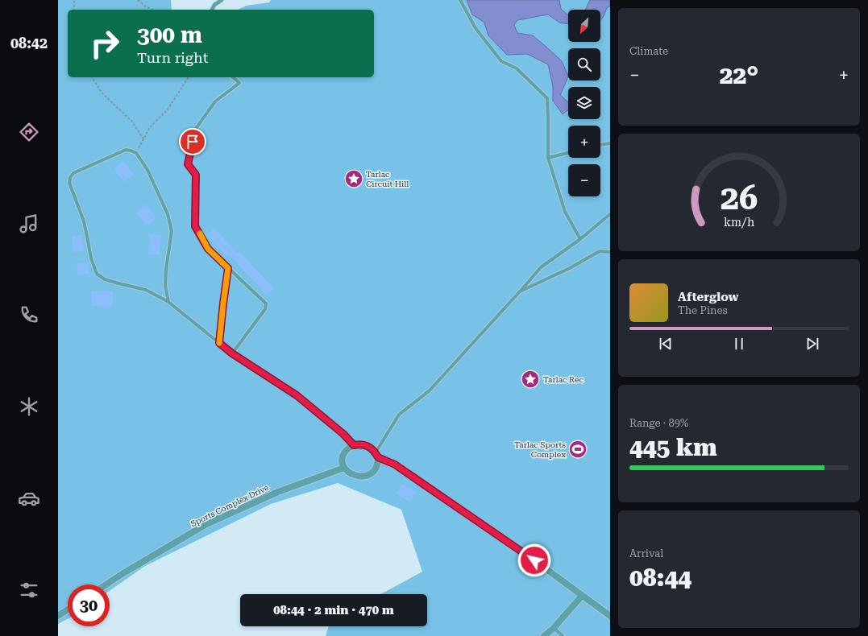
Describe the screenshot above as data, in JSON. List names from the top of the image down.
{
  "streets": {
    "street": ["Sports Complex Drive"]
  },
  "places": {
    "place": ["Tarlac Circuit Hill", "Tarlac Rec"],
    "sports": ["Tarlac Sports Complex"]
  },
  "north": "bottom left",
  "page": {
    "tabs": "08:42",
    "tile": [
      "Climate",
      ["Range · 89%", "445 km"],
      ["Arrival", "08:44"]
    ],
    "map_buttons": ["+", "−"],
    "turn": ["300 m", "Turn right"],
    "heat": ["−", "22°", "+"],
    "song": ["Afterglow", "The Pines"],
    "limit": "30",
    "trip": "08:44 · 2 min · 470 m",
    "gauge": ["26", "km/h"]
  }
}
